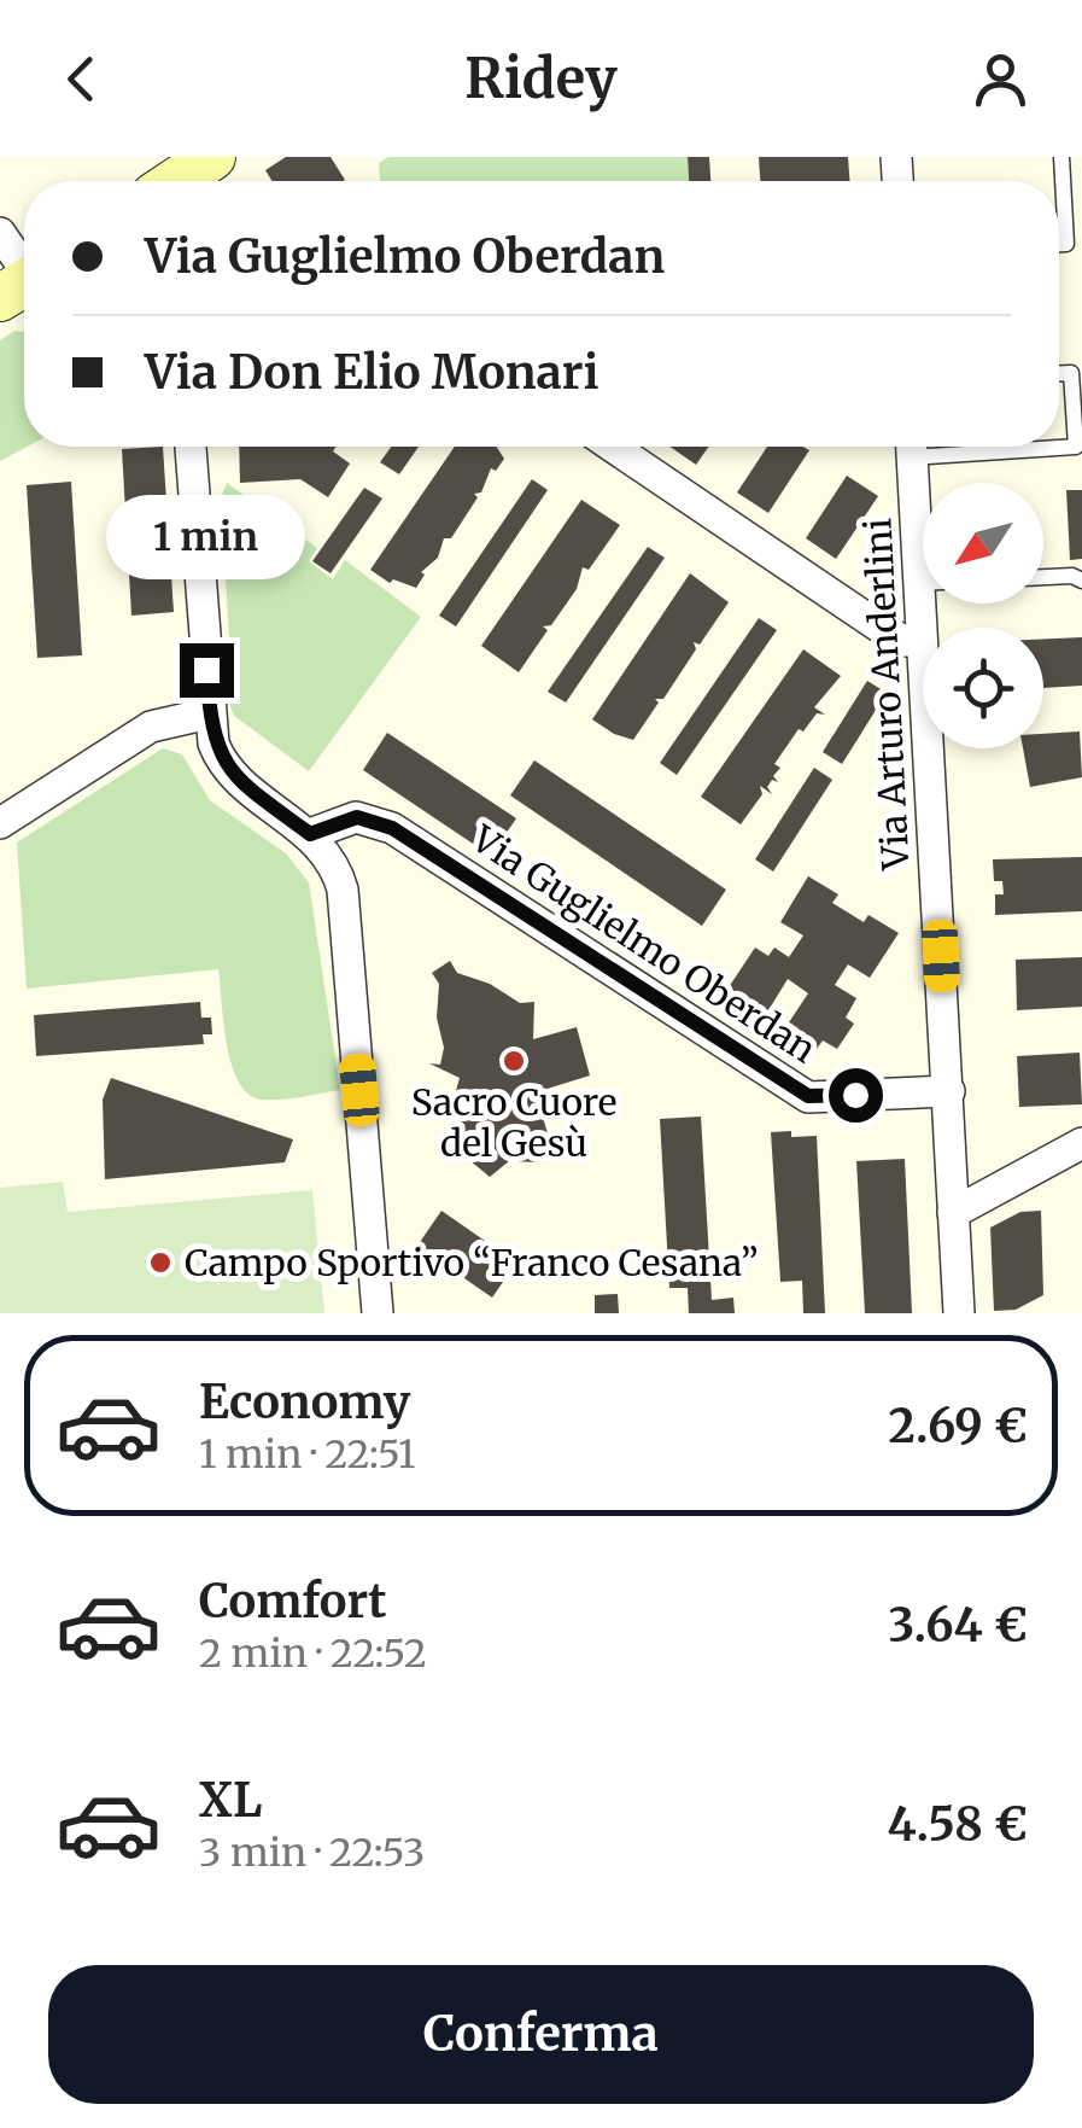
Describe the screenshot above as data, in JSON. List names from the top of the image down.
{
  "streets": {
    "street": ["Via Arturo Anderlini", "Via Guglielmo Oberdan"]
  },
  "crossings": [
    ["Via Arturo Anderlini", "Via Guglielmo Oberdan"]
  ],
  "places": ["Sacro Cuore del Gesù", "Campo Sportivo “Franco Cesana”"],
  "north": "bottom left",
  "page": {
    "header": "Ridey",
    "banner": ["Via Guglielmo Oberdan", "Via Don Elio Monari"],
    "bubble": "1 min",
    "list": [
      {
        "name": "Economy",
        "note": "1 min · 22:51",
        "value": "2.69 €"
      },
      {
        "name": "Comfort",
        "note": "2 min · 22:52",
        "value": "3.64 €"
      },
      {
        "name": "XL",
        "note": "3 min · 22:53",
        "value": "4.58 €"
      }
    ],
    "buttons": "Conferma"
  }
}
